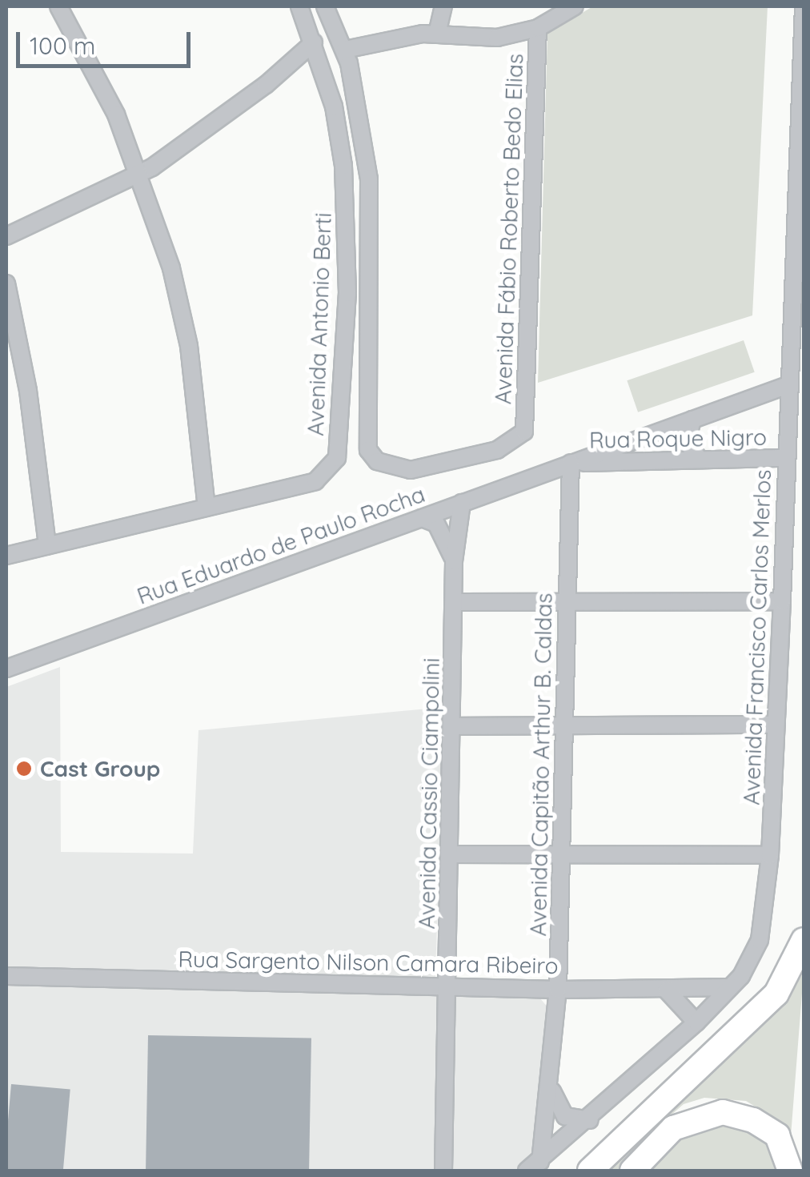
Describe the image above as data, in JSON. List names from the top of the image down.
{
  "streets": {
    "street": [
      "Avenida Fábio Roberto Bedo Elias",
      "Avenida Antonio Berti",
      "Rua Roque Nigro",
      "Rua Eduardo de Paulo Rocha",
      "Avenida Francisco Carlos Merlos",
      "Avenida Capitão Arthur B. Caldas",
      "Avenida Cassio Ciampolini",
      "Rua Sargento Nilson Camara Ribeiro"
    ]
  },
  "crossings": [
    ["Rua Roque Nigro", "Rua Eduardo de Paulo Rocha"],
    ["Rua Roque Nigro", "Avenida Francisco Carlos Merlos"],
    ["Rua Roque Nigro", "Avenida Capitão Arthur B. Caldas"],
    ["Rua Eduardo de Paulo Rocha", "Avenida Francisco Carlos Merlos"],
    ["Rua Eduardo de Paulo Rocha", "Avenida Capitão Arthur B. Caldas"],
    ["Avenida Francisco Carlos Merlos", "Avenida Capitão Arthur B. Caldas"],
    ["Avenida Francisco Carlos Merlos", "Rua Sargento Nilson Camara Ribeiro"],
    ["Avenida Capitão Arthur B. Caldas", "Rua Sargento Nilson Camara Ribeiro"],
    ["Avenida Cassio Ciampolini", "Rua Sargento Nilson Camara Ribeiro"]
  ],
  "places": ["Cast Group"],
  "scale_bar": "100 m"
}
